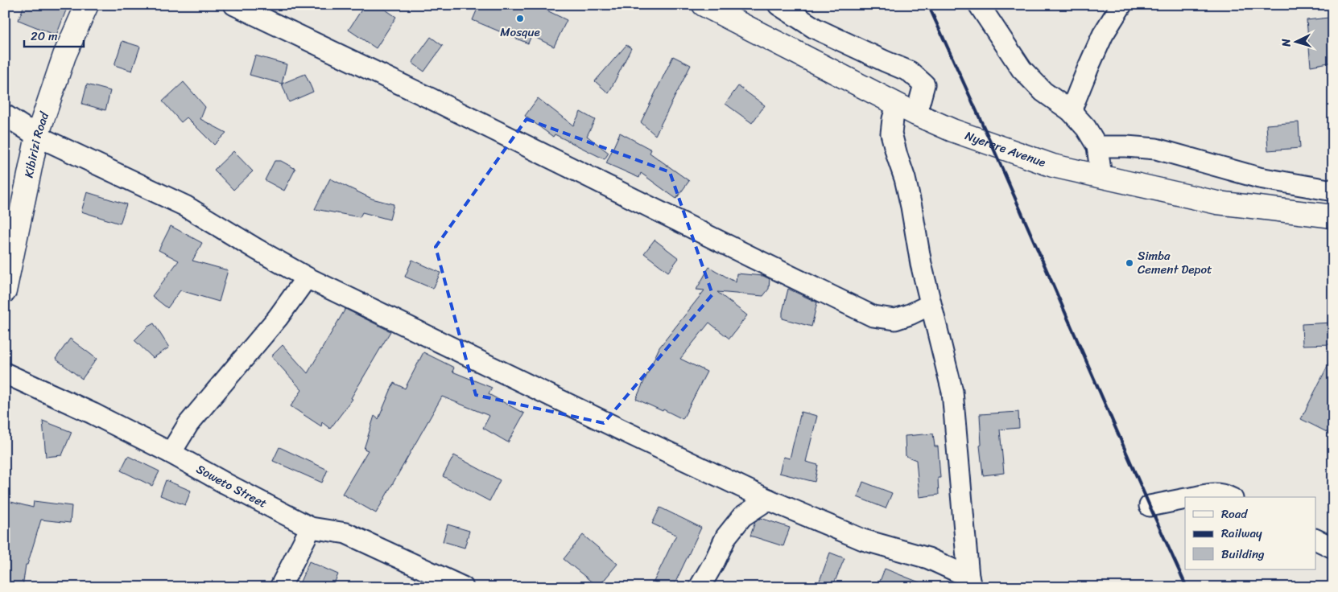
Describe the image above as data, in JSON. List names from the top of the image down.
{
  "streets": {
    "main road": ["Kibirizi Road", "Nyerere Avenue"],
    "street": ["Soweto Street"]
  },
  "places": ["Mosque", "Simba Cement Depot"],
  "legend": ["Road", "Railway", "Building"],
  "scale_bar": "20 m",
  "north": "left"
}
